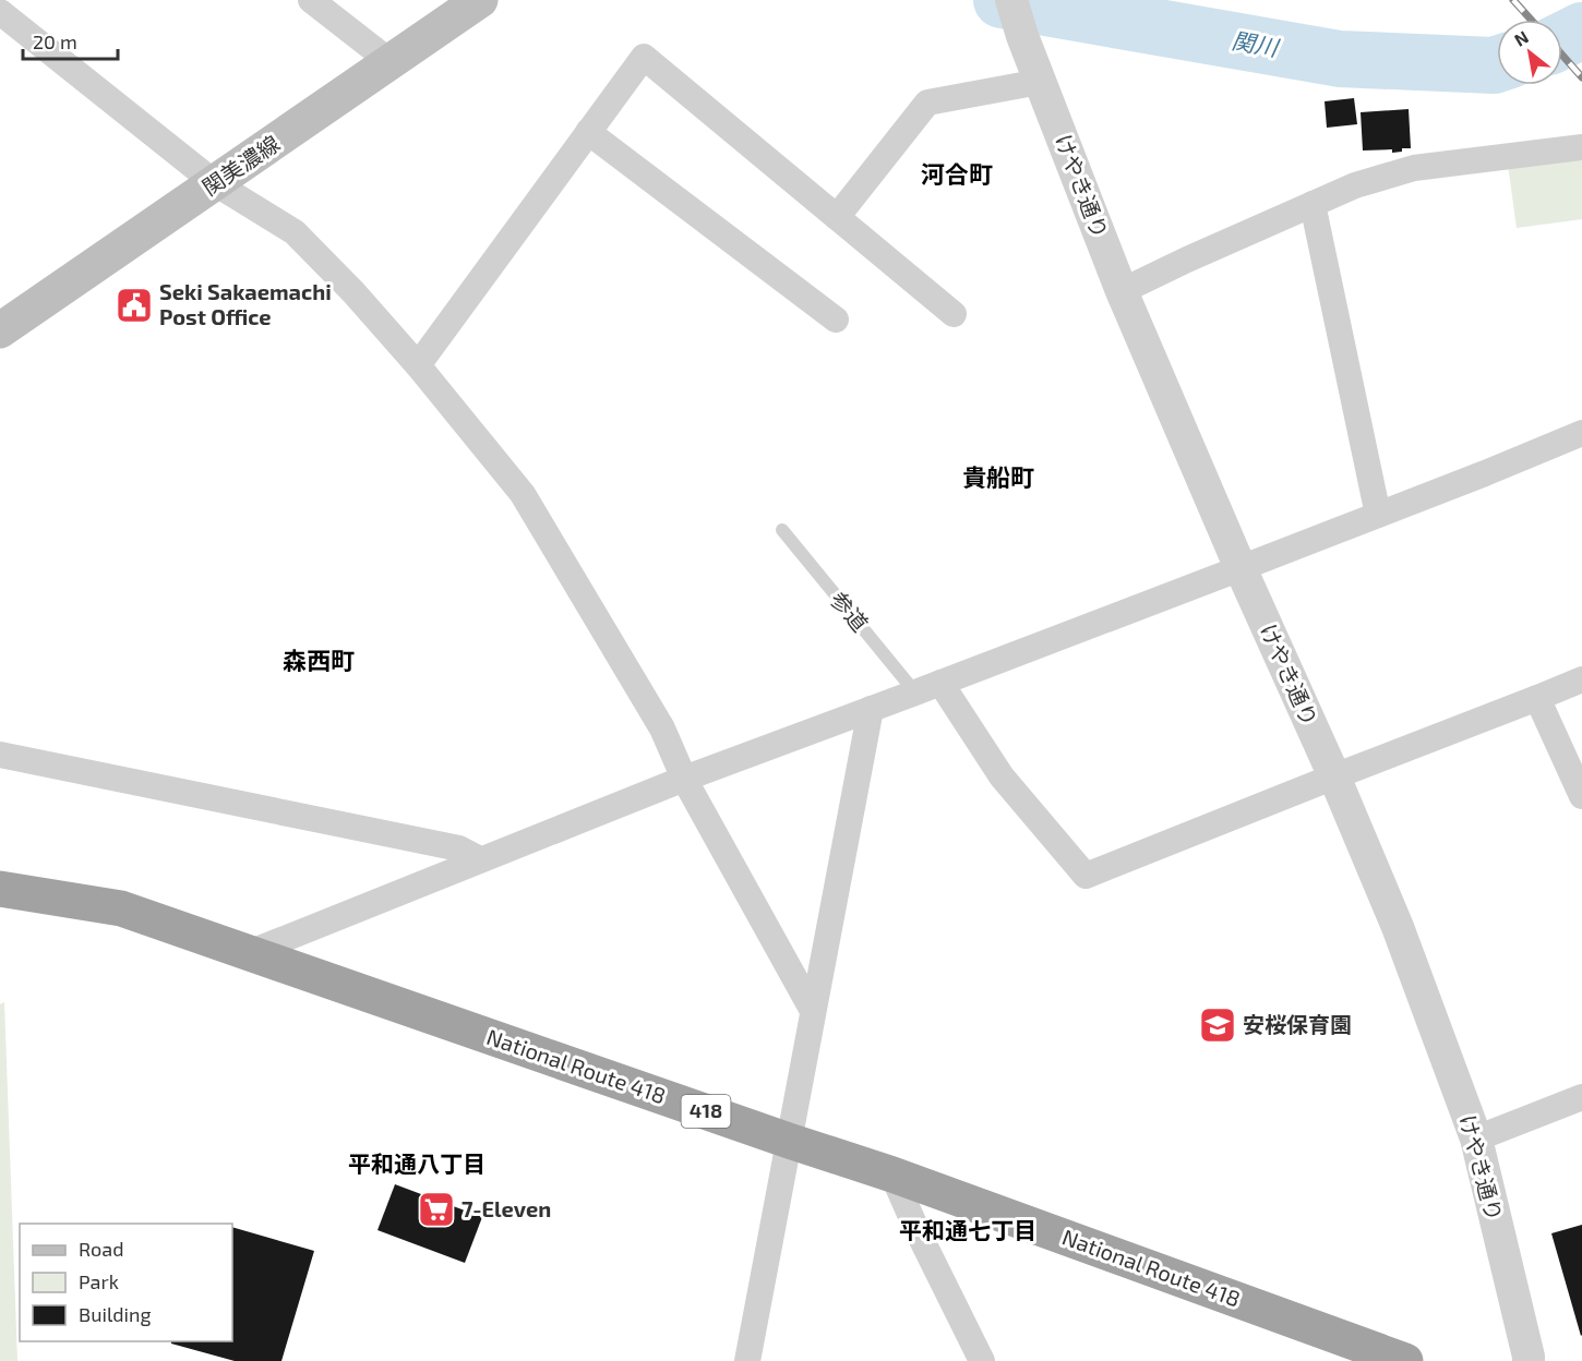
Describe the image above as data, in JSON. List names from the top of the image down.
{
  "streets": {
    "highway": ["National Route 418", "418"],
    "main road": ["関美濃線"],
    "street": ["けやき通り"],
    "lane": ["参道"]
  },
  "districts": [
    "河合町",
    "貴船町",
    "森西町",
    "平和通八丁目",
    "平和通七丁目"
  ],
  "water": ["関川"],
  "places": {
    "public building": ["Seki Sakaemachi Post Office"],
    "school or university": ["安桜保育園"],
    "supermarket": ["7-Eleven"]
  },
  "legend": ["Road", "Park", "Building"],
  "scale_bar": "20 m",
  "north": "top left"
}
